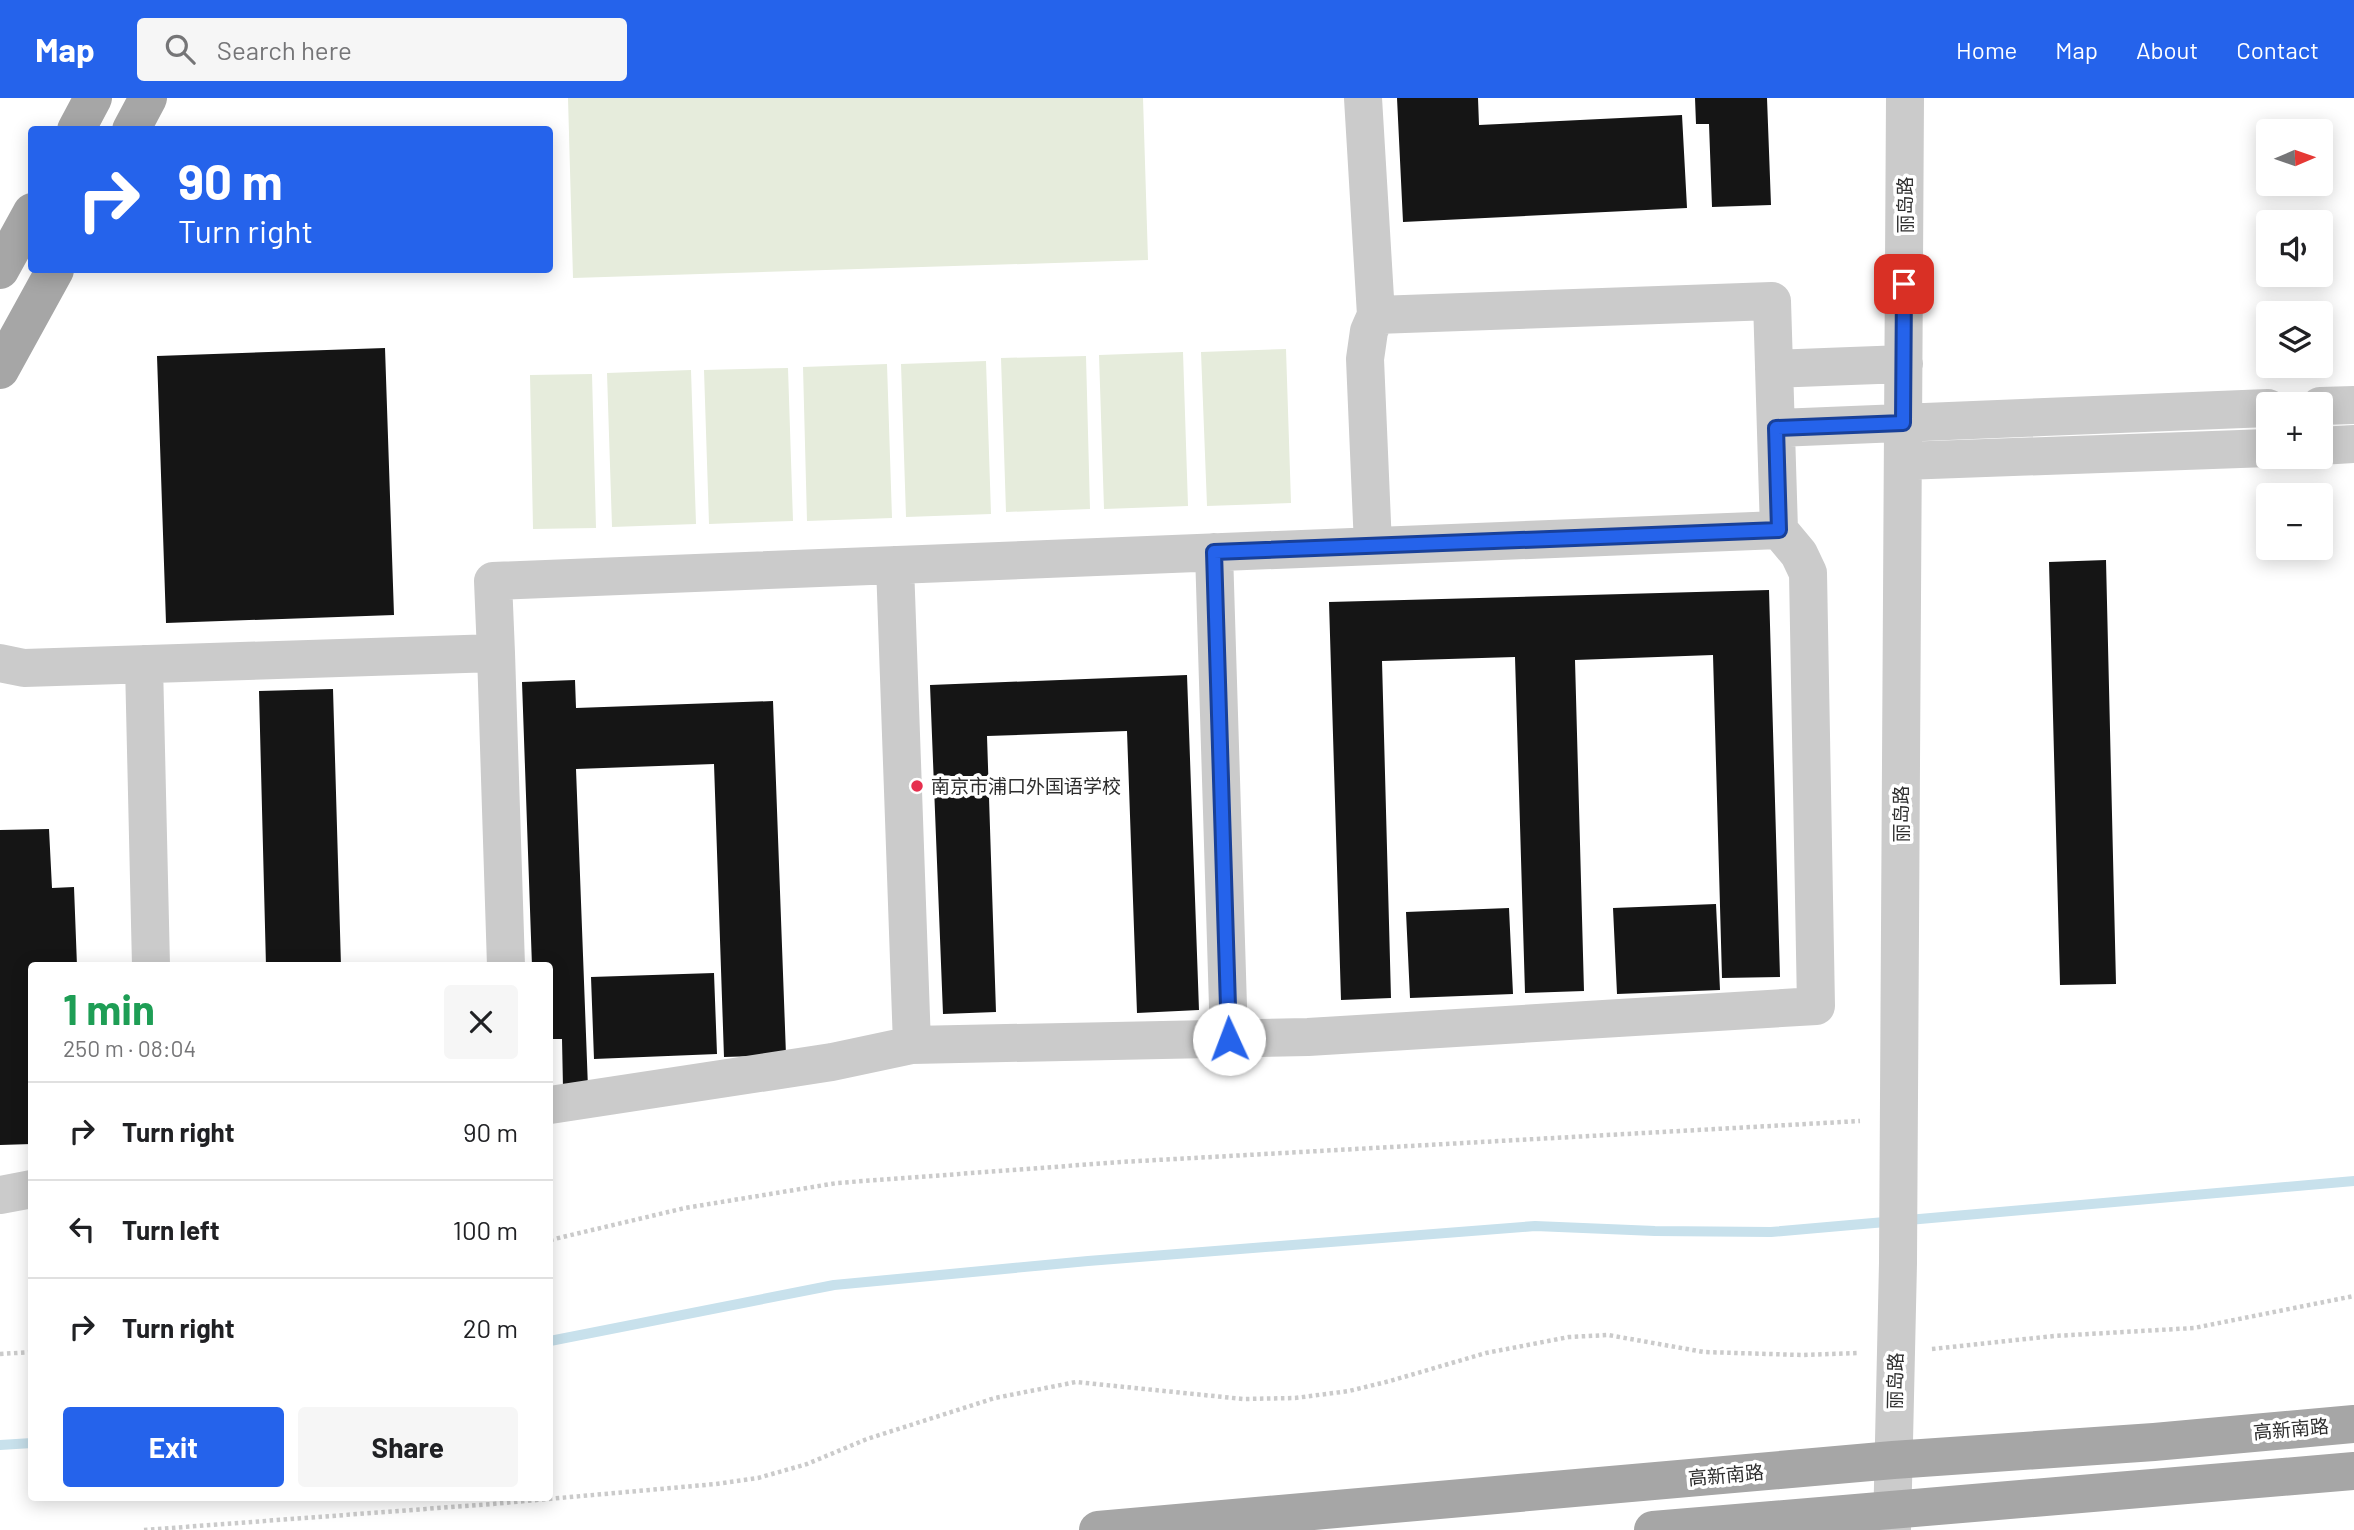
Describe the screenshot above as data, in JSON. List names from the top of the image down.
{
  "streets": {
    "main road": ["高新南路"],
    "street": ["丽岛路"]
  },
  "crossings": [
    ["丽岛路", "高新南路"]
  ],
  "places": ["南京市浦口外国语学校"],
  "north": "right",
  "page": {
    "header": "Map",
    "search": "Search here",
    "nav": [
      "Home",
      "Map",
      "About",
      "Contact"
    ],
    "map_buttons": ["+", "−"],
    "turn": ["90 m", "Turn right"],
    "heading": ["1 min", "250 m · 08:04"],
    "list": [
      {
        "name": "Turn right",
        "value": "90 m"
      },
      {
        "name": "Turn left",
        "value": "100 m"
      },
      {
        "name": "Turn right",
        "value": "20 m"
      }
    ],
    "buttons": ["Exit", "Share"]
  }
}
